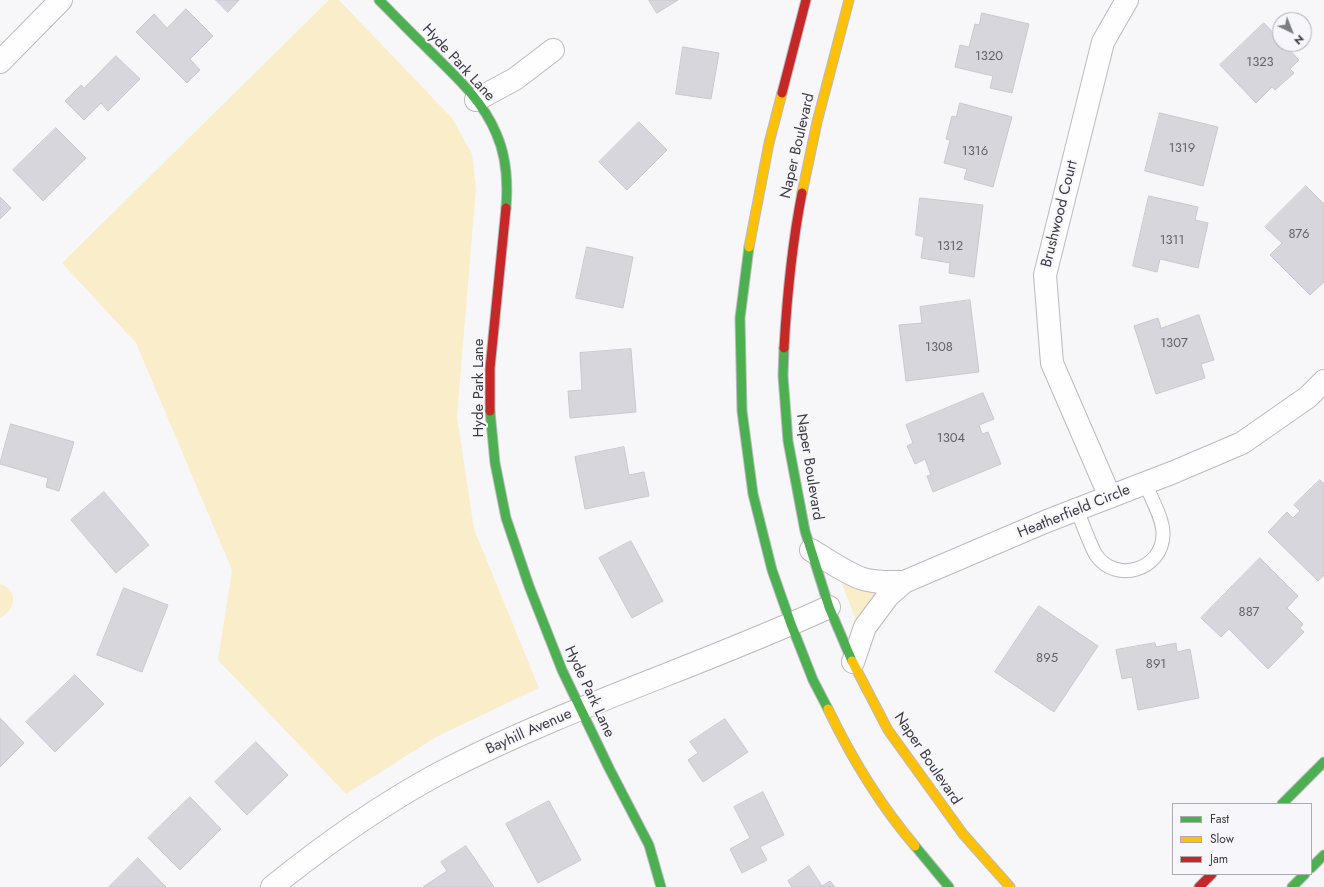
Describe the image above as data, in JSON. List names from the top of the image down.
{
  "streets": {
    "main road": ["Hyde Park Lane", "Naper Boulevard"],
    "street": ["Brushwood Court", "Heatherfield Circle", "Bayhill Avenue"]
  },
  "crossings": [
    ["Hyde Park Lane", "Bayhill Avenue"],
    ["Naper Boulevard", "Heatherfield Circle"],
    ["Naper Boulevard", "Bayhill Avenue"],
    ["Brushwood Court", "Heatherfield Circle"]
  ],
  "house_numbers": [
    "1320",
    "1323",
    "1319",
    "1316",
    "876",
    "1311",
    "1312",
    "1307",
    "1308",
    "1304",
    "887",
    "895",
    "891"
  ],
  "legend": ["Fast", "Slow", "Jam"],
  "north": "bottom right"
}
